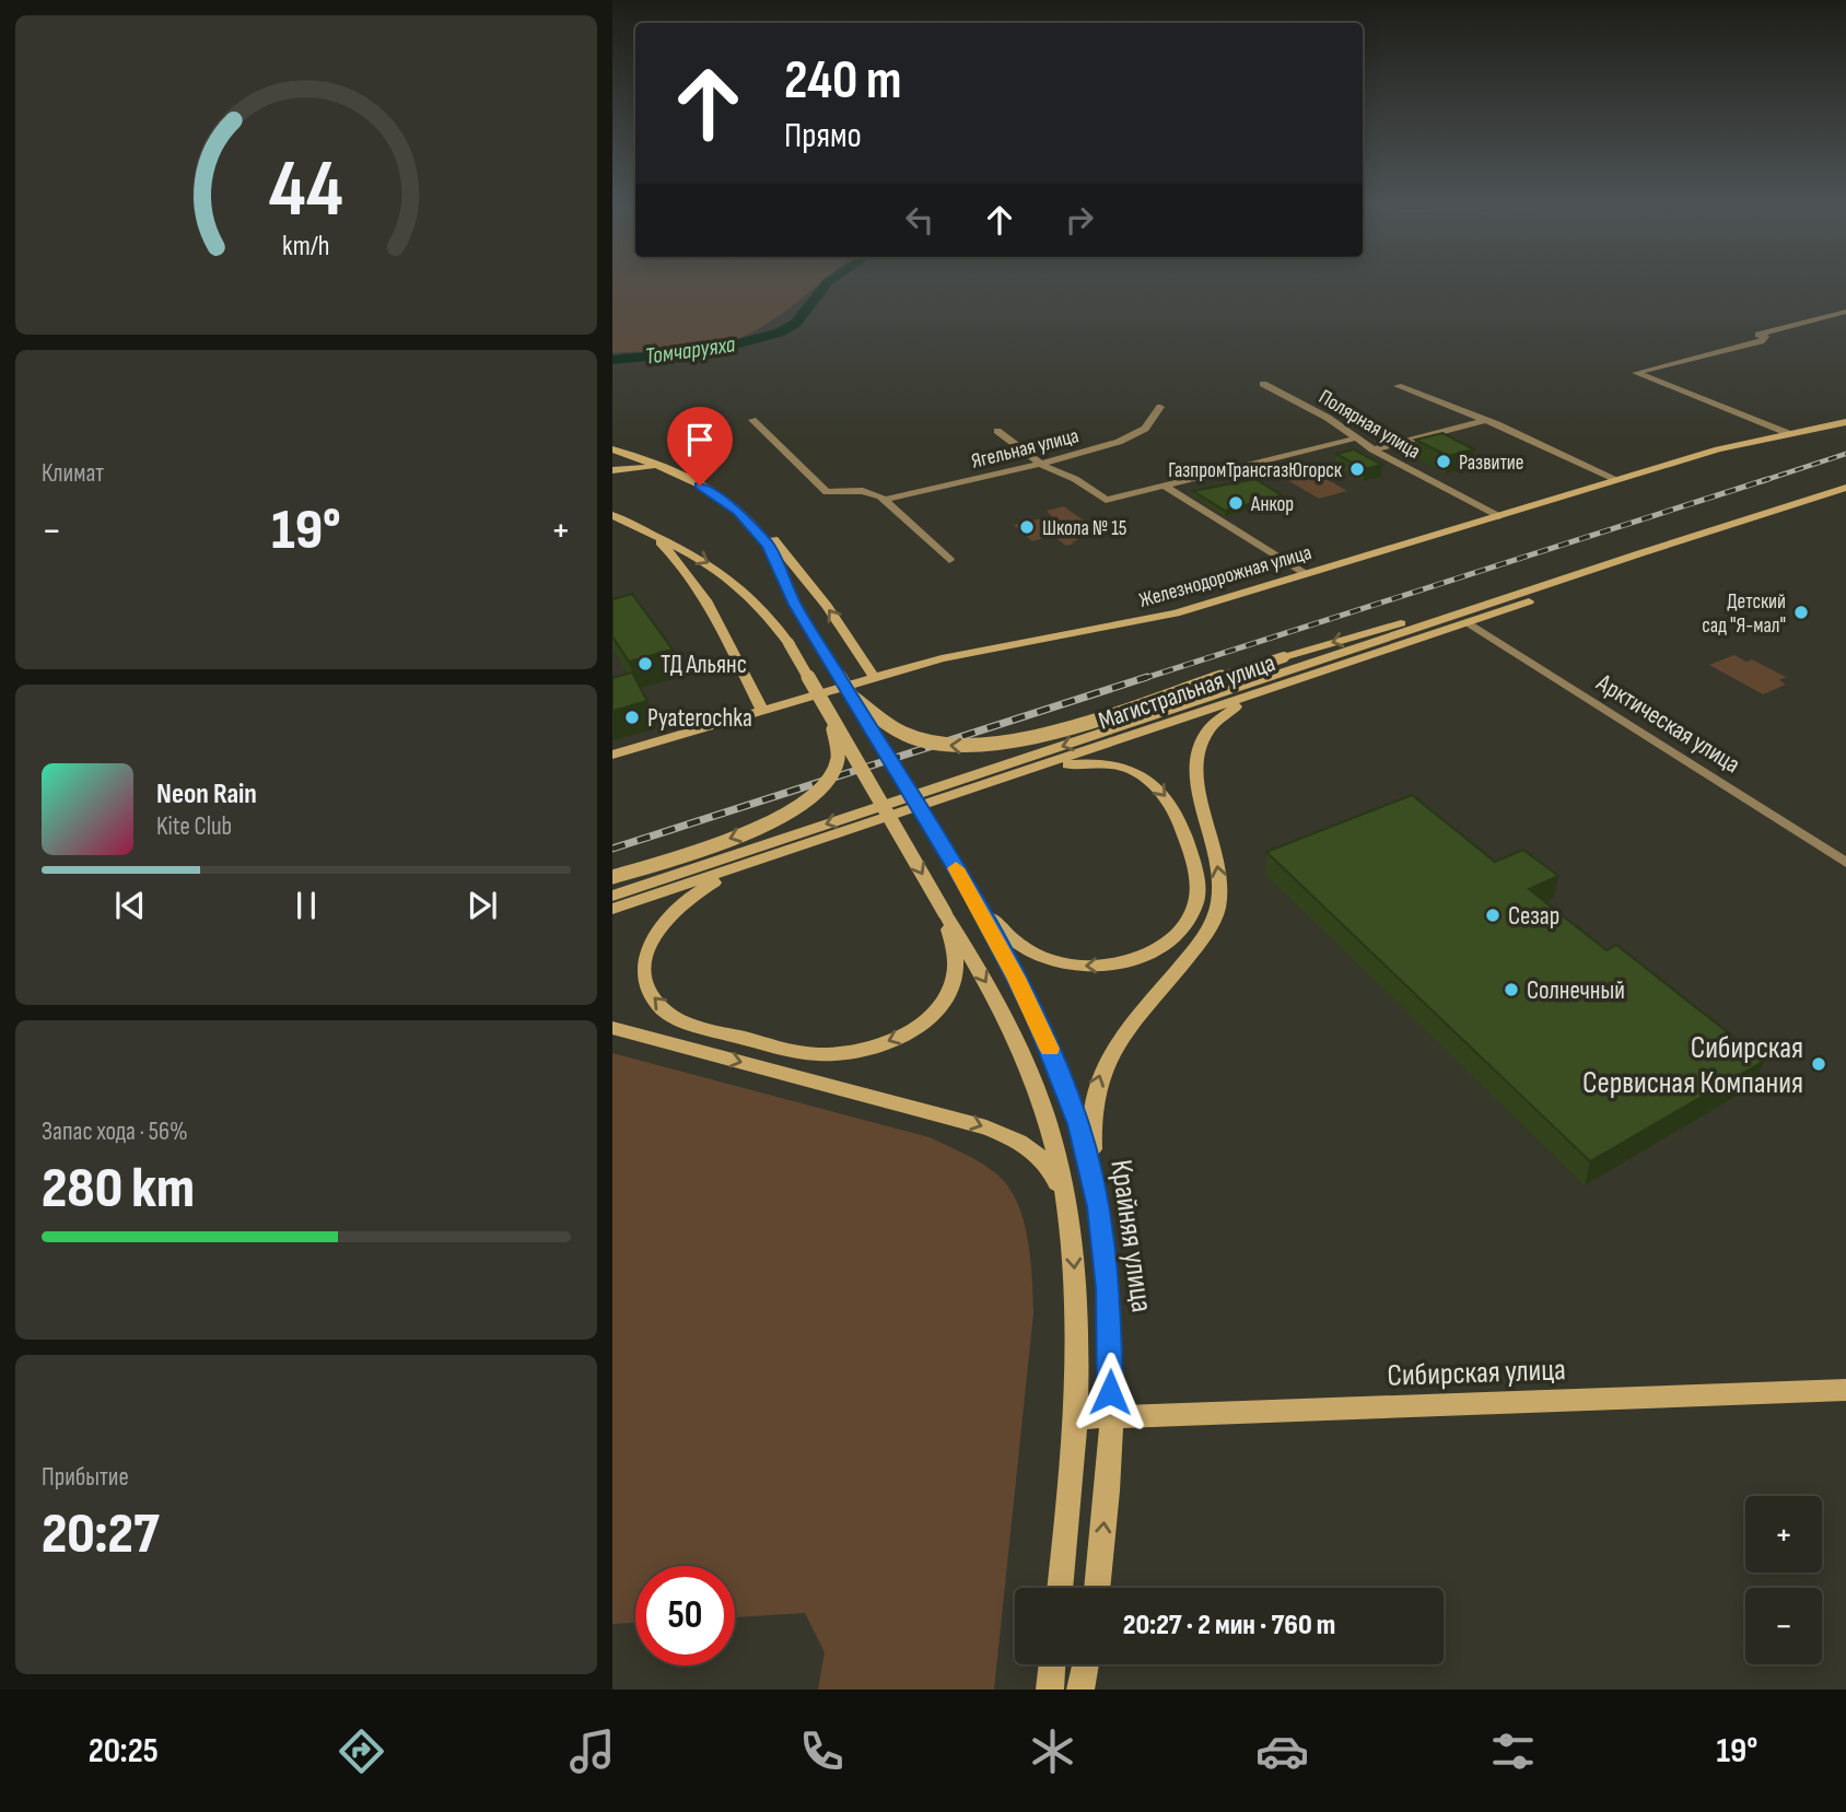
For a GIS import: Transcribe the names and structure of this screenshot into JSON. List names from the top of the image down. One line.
{"streets":{"main road":["Железнодорожная улица","Магистральная улица","Крайняя улица","Сибирская улица"],"street":["Полярная улица","Ягельная улица","Арктическая улица"]},"crossings":[["Полярная улица","Железнодорожная улица"],["Магистральная улица","Арктическая улица"],["Крайняя улица","Сибирская улица"]],"water":["Томчаруяха"],"places":["Развитие","ГазпромТрансгазЮгорск","Анкор","Школа № 15","Детский сад \"Я-мал\"","ТД Альянс","Pyaterochka","Сезар","Солнечный","Сибирская Сервисная Компания"],"page":{"turn":["240 m","Прямо"],"tile":["Климат",["Запас хода · 56%","280 km"],["Прибытие","20:27"]],"heat":["−","19°","+"],"song":["Neon Rain","Kite Club"],"map_buttons":["+","−"],"limit":"50","trip":"20:27 · 2 мин · 760 m","tabs":["20:25","19°"],"gauge":["44","km/h"]}}
